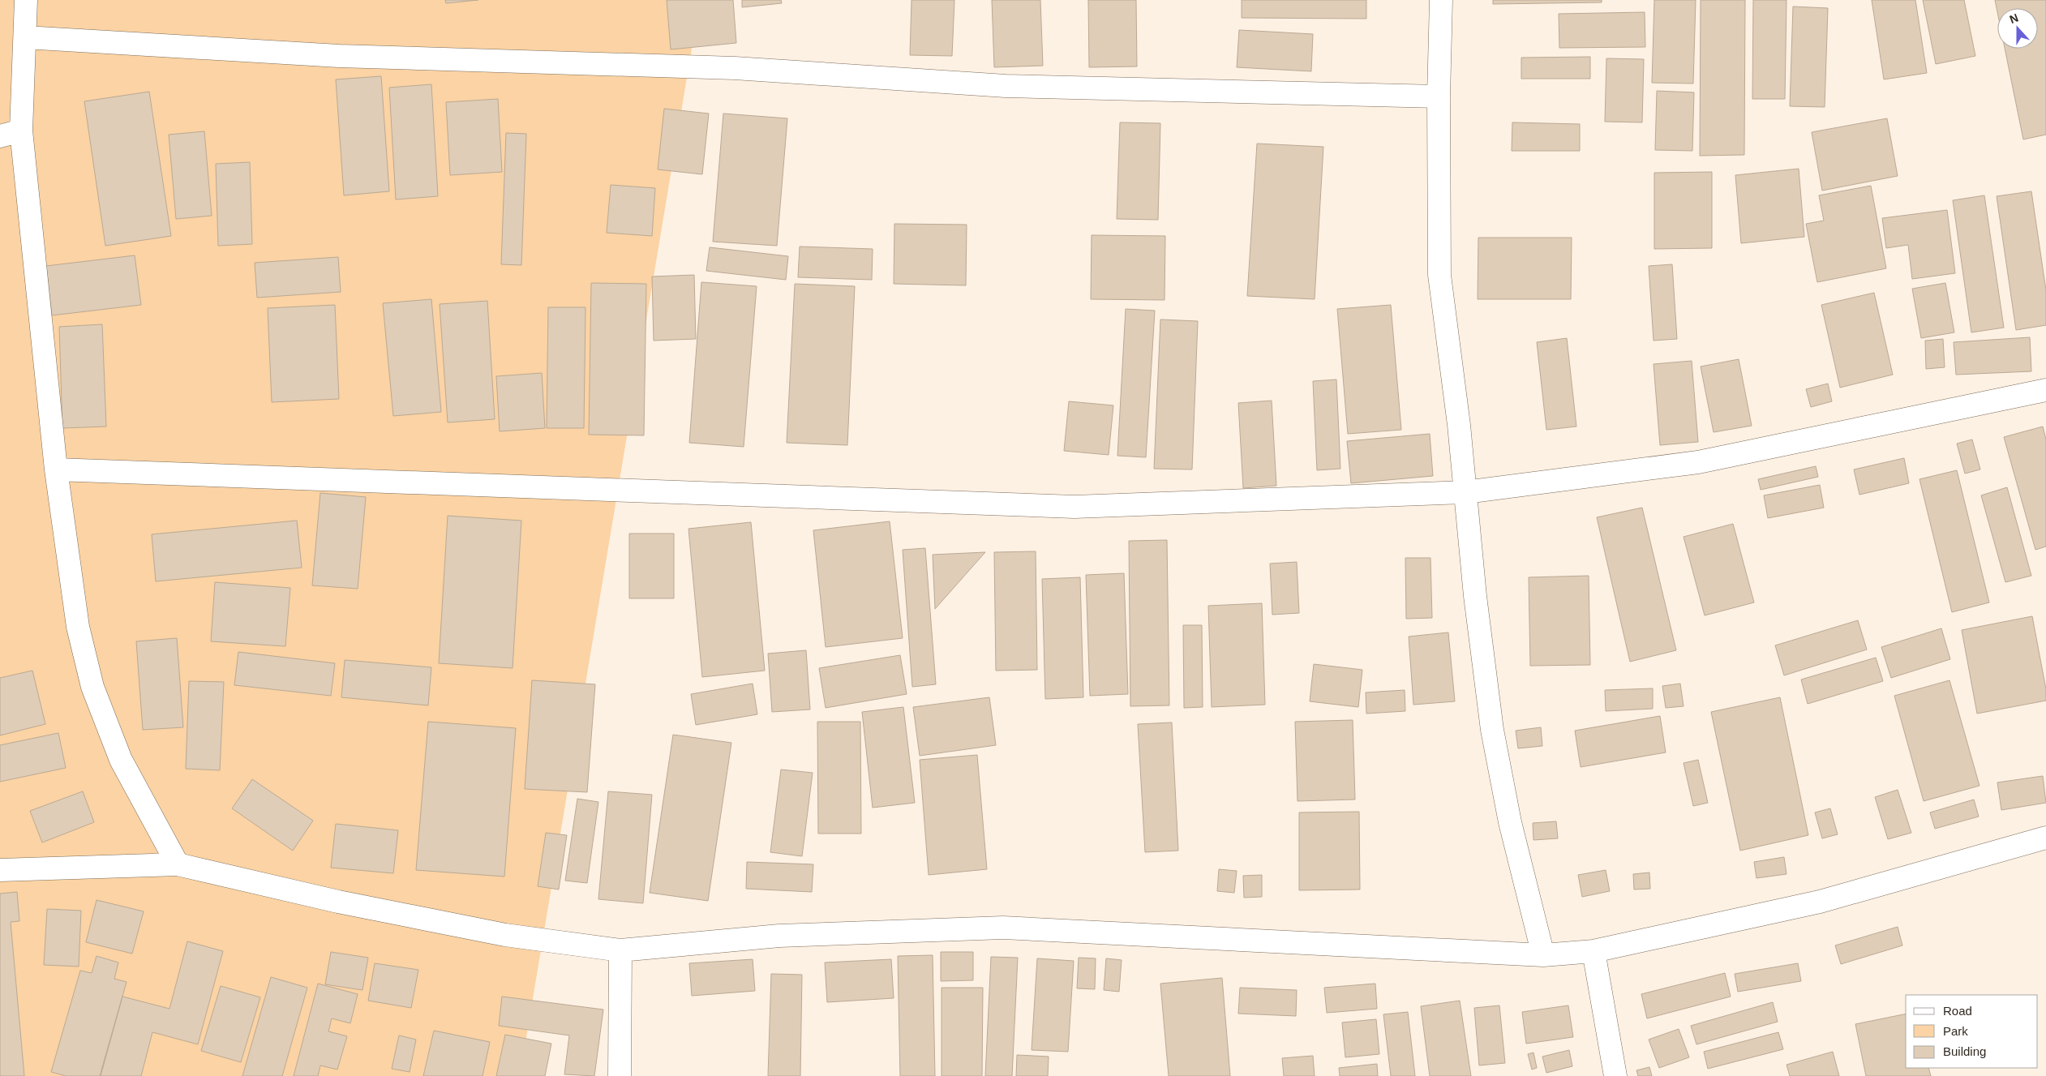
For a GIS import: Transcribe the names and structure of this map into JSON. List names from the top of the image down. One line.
{"legend":["Road","Park","Building"],"north":"top"}
